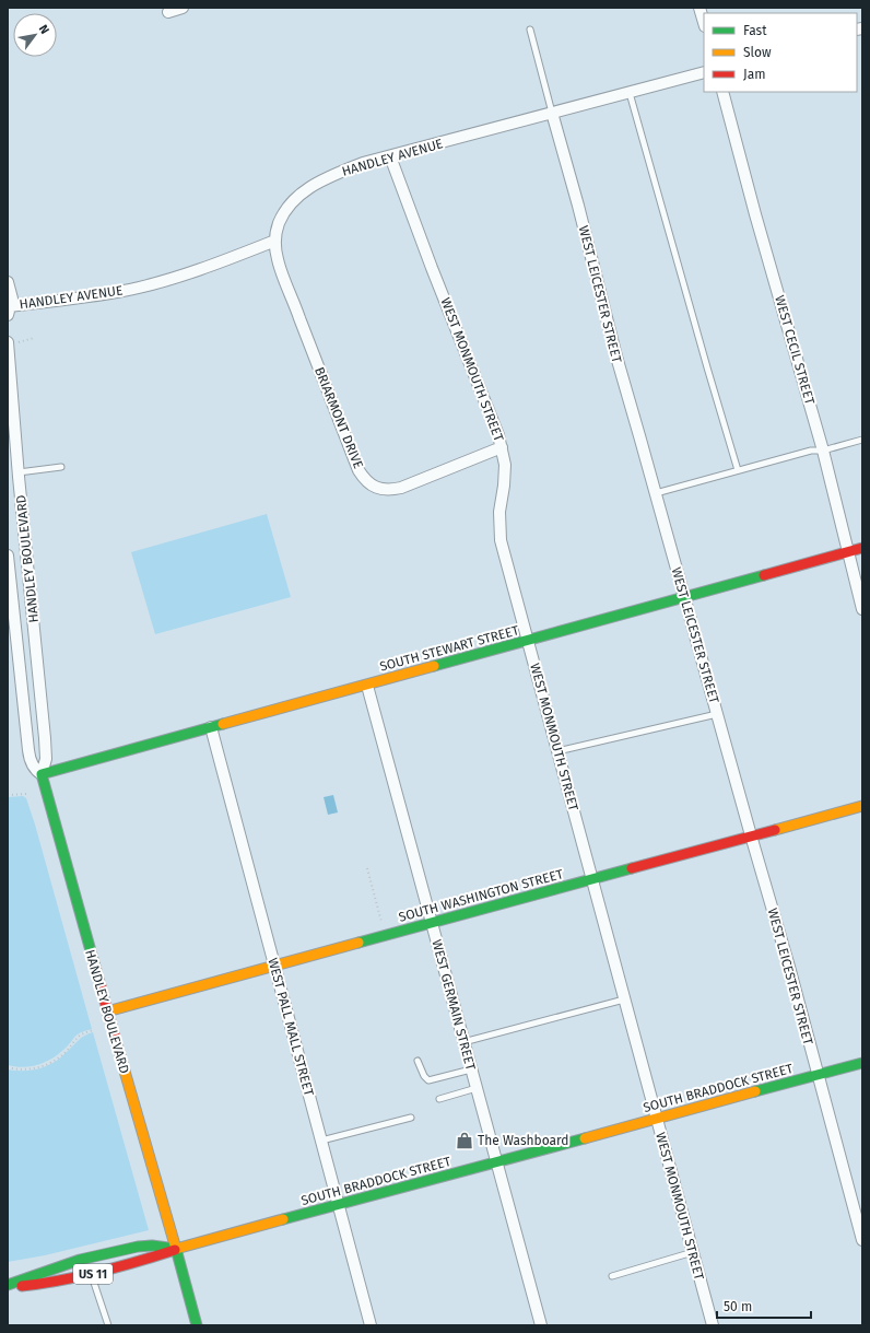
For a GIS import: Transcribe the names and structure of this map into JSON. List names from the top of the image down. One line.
{"streets":{"street":["HANDLEY AVENUE","WEST LEICESTER STREET","WEST CECIL STREET","WEST MONMOUTH STREET","BRIARMONT DRIVE","HANDLEY BOULEVARD","SOUTH STEWART STREET","SOUTH WASHINGTON STREET","WEST GERMAIN STREET","WEST PALL MALL STREET","SOUTH BRADDOCK STREET","US 11"]},"crossings":[["HANDLEY AVENUE","WEST LEICESTER STREET"],["HANDLEY AVENUE","WEST MONMOUTH STREET"],["HANDLEY AVENUE","BRIARMONT DRIVE"],["WEST LEICESTER STREET","SOUTH STEWART STREET"],["WEST LEICESTER STREET","SOUTH WASHINGTON STREET"],["WEST LEICESTER STREET","SOUTH BRADDOCK STREET"],["WEST CECIL STREET","SOUTH STEWART STREET"],["WEST MONMOUTH STREET","BRIARMONT DRIVE"],["WEST MONMOUTH STREET","SOUTH STEWART STREET"],["WEST MONMOUTH STREET","SOUTH WASHINGTON STREET"],["WEST MONMOUTH STREET","SOUTH BRADDOCK STREET"],["HANDLEY BOULEVARD","SOUTH STEWART STREET"],["HANDLEY BOULEVARD","SOUTH WASHINGTON STREET"],["HANDLEY BOULEVARD","SOUTH BRADDOCK STREET"],["SOUTH STEWART STREET","WEST GERMAIN STREET"],["SOUTH STEWART STREET","WEST PALL MALL STREET"],["SOUTH WASHINGTON STREET","WEST GERMAIN STREET"],["SOUTH WASHINGTON STREET","WEST PALL MALL STREET"],["WEST GERMAIN STREET","SOUTH BRADDOCK STREET"],["WEST PALL MALL STREET","SOUTH BRADDOCK STREET"]],"places":{"shop":["The Washboard"]},"legend":["Fast","Slow","Jam"],"scale_bar":"50 m","north":"top right"}
